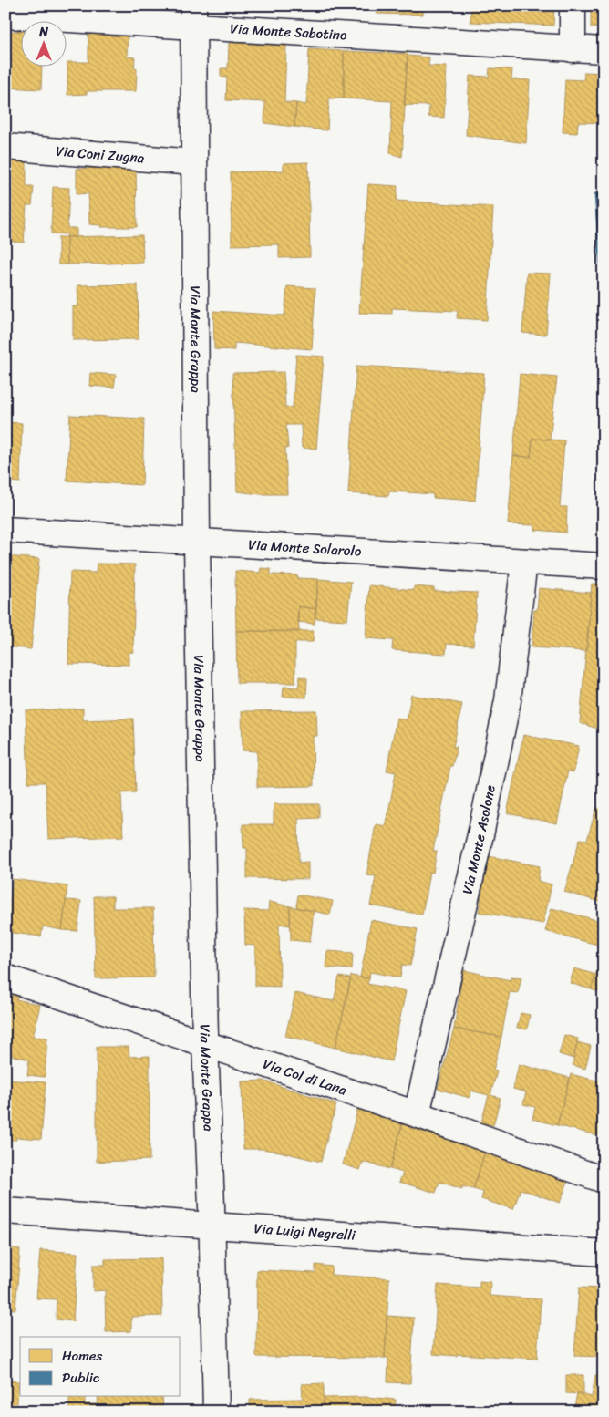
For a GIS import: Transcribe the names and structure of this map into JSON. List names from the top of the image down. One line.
{"streets":{"street":["Via Monte Sabotino","Via Coni Zugna","Via Monte Grappa","Via Monte Solarolo","Via Monte Asolone","Via Col di Lana","Via Luigi Negrelli"]},"crossings":[["Via Monte Sabotino","Via Monte Grappa"],["Via Coni Zugna","Via Monte Grappa"],["Via Monte Grappa","Via Monte Solarolo"],["Via Monte Grappa","Via Col di Lana"],["Via Monte Grappa","Via Luigi Negrelli"],["Via Monte Solarolo","Via Monte Asolone"],["Via Monte Asolone","Via Col di Lana"]],"legend":["Homes","Public"],"north":"top"}
